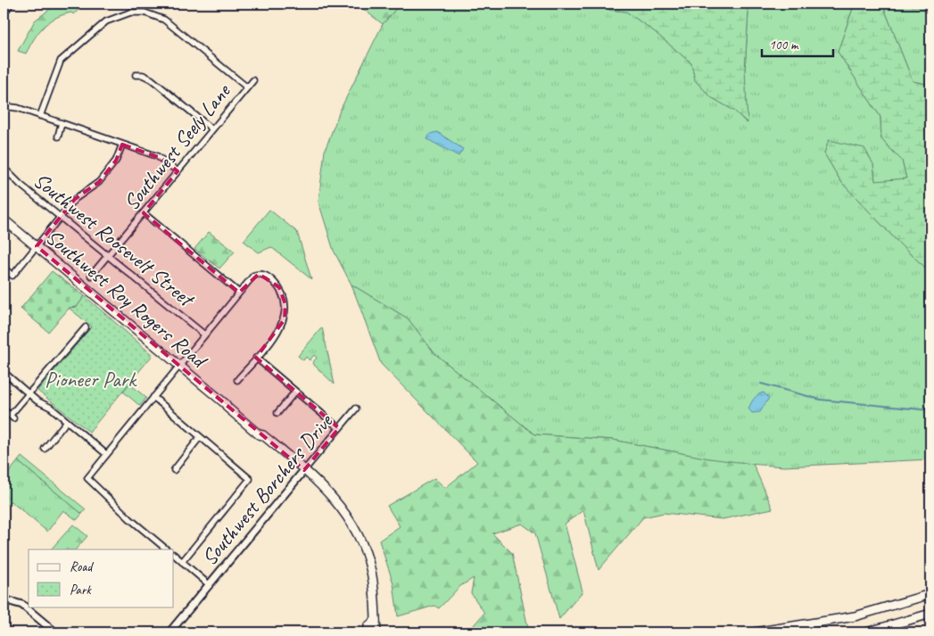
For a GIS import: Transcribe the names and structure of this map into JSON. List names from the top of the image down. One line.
{"streets":{"main road":["Southwest Roy Rogers Road"],"street":["Southwest Seely Lane","Southwest Roosevelt Street","Southwest Borchers Drive"]},"crossings":[["Southwest Seely Lane","Southwest Roosevelt Street"],["Southwest Roy Rogers Road","Southwest Borchers Drive"]],"parks":["Pioneer Park"],"legend":["Road","Park"],"scale_bar":"100 m"}
